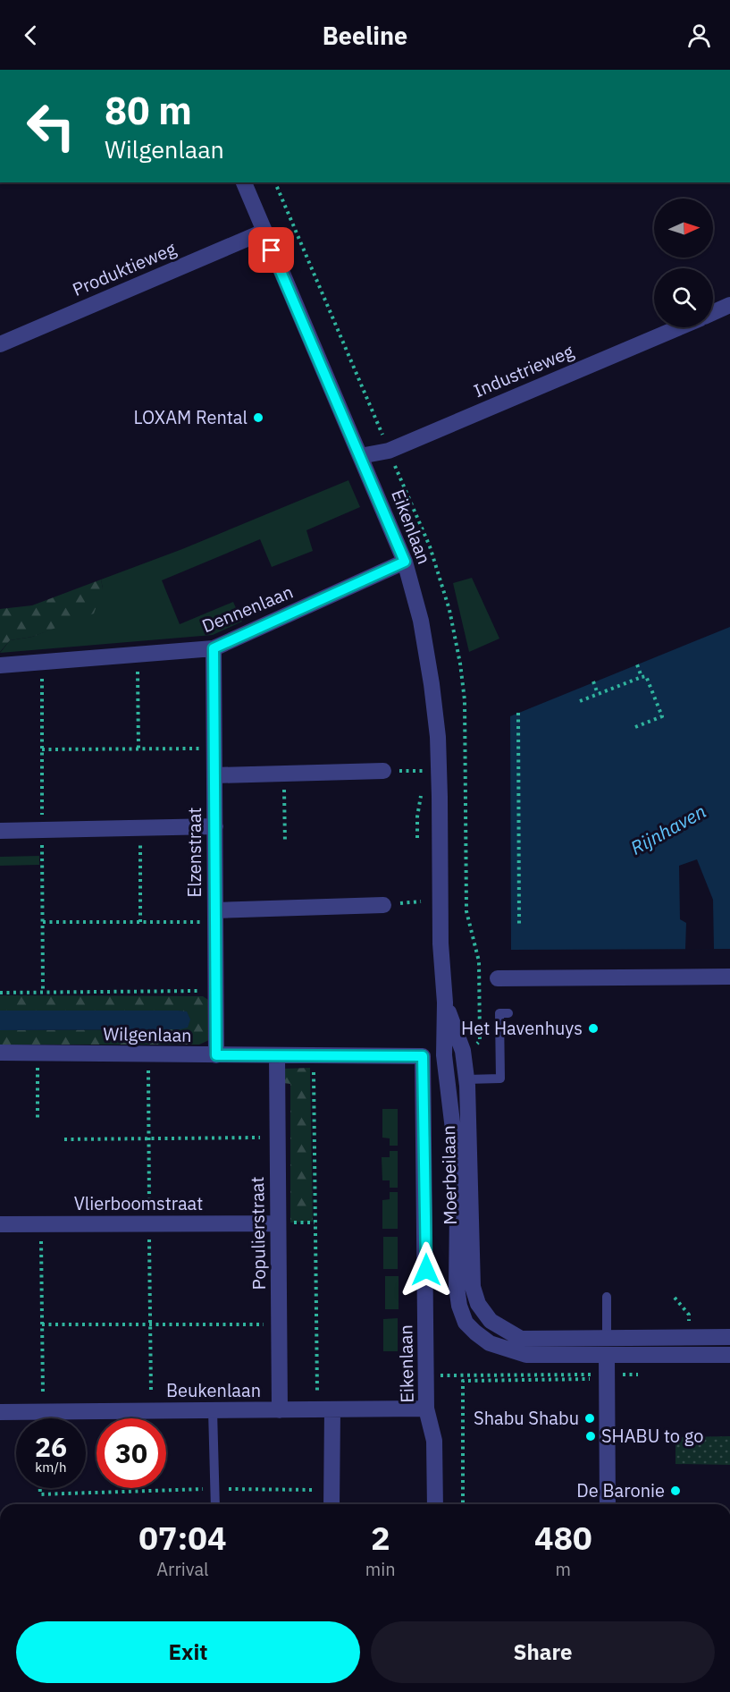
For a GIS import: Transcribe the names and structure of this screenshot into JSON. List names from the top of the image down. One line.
{"streets":{"street":["Produktieweg","Industrieweg","Eikenlaan","Dennenlaan","Elzenstraat","Wilgenlaan","Moerbeilaan","Vlierboomstraat","Populierstraat","Beukenlaan"]},"crossings":[["Produktieweg","Eikenlaan"],["Industrieweg","Eikenlaan"],["Eikenlaan","Dennenlaan"],["Eikenlaan","Wilgenlaan"],["Eikenlaan","Moerbeilaan"],["Eikenlaan","Beukenlaan"],["Dennenlaan","Elzenstraat"],["Elzenstraat","Wilgenlaan"],["Wilgenlaan","Populierstraat"],["Vlierboomstraat","Populierstraat"],["Populierstraat","Beukenlaan"]],"water":["Rijnhaven"],"places":["LOXAM Rental","Het Havenhuys","Shabu Shabu","SHABU to go","De Baronie"],"north":"right","page":{"header":"Beeline","turn":["80 m","Wilgenlaan"],"speed":"26 km/h","limit":"30","eta":["07:04","Arrival","2","min","480","m"],"buttons":["Exit","Share"]}}
